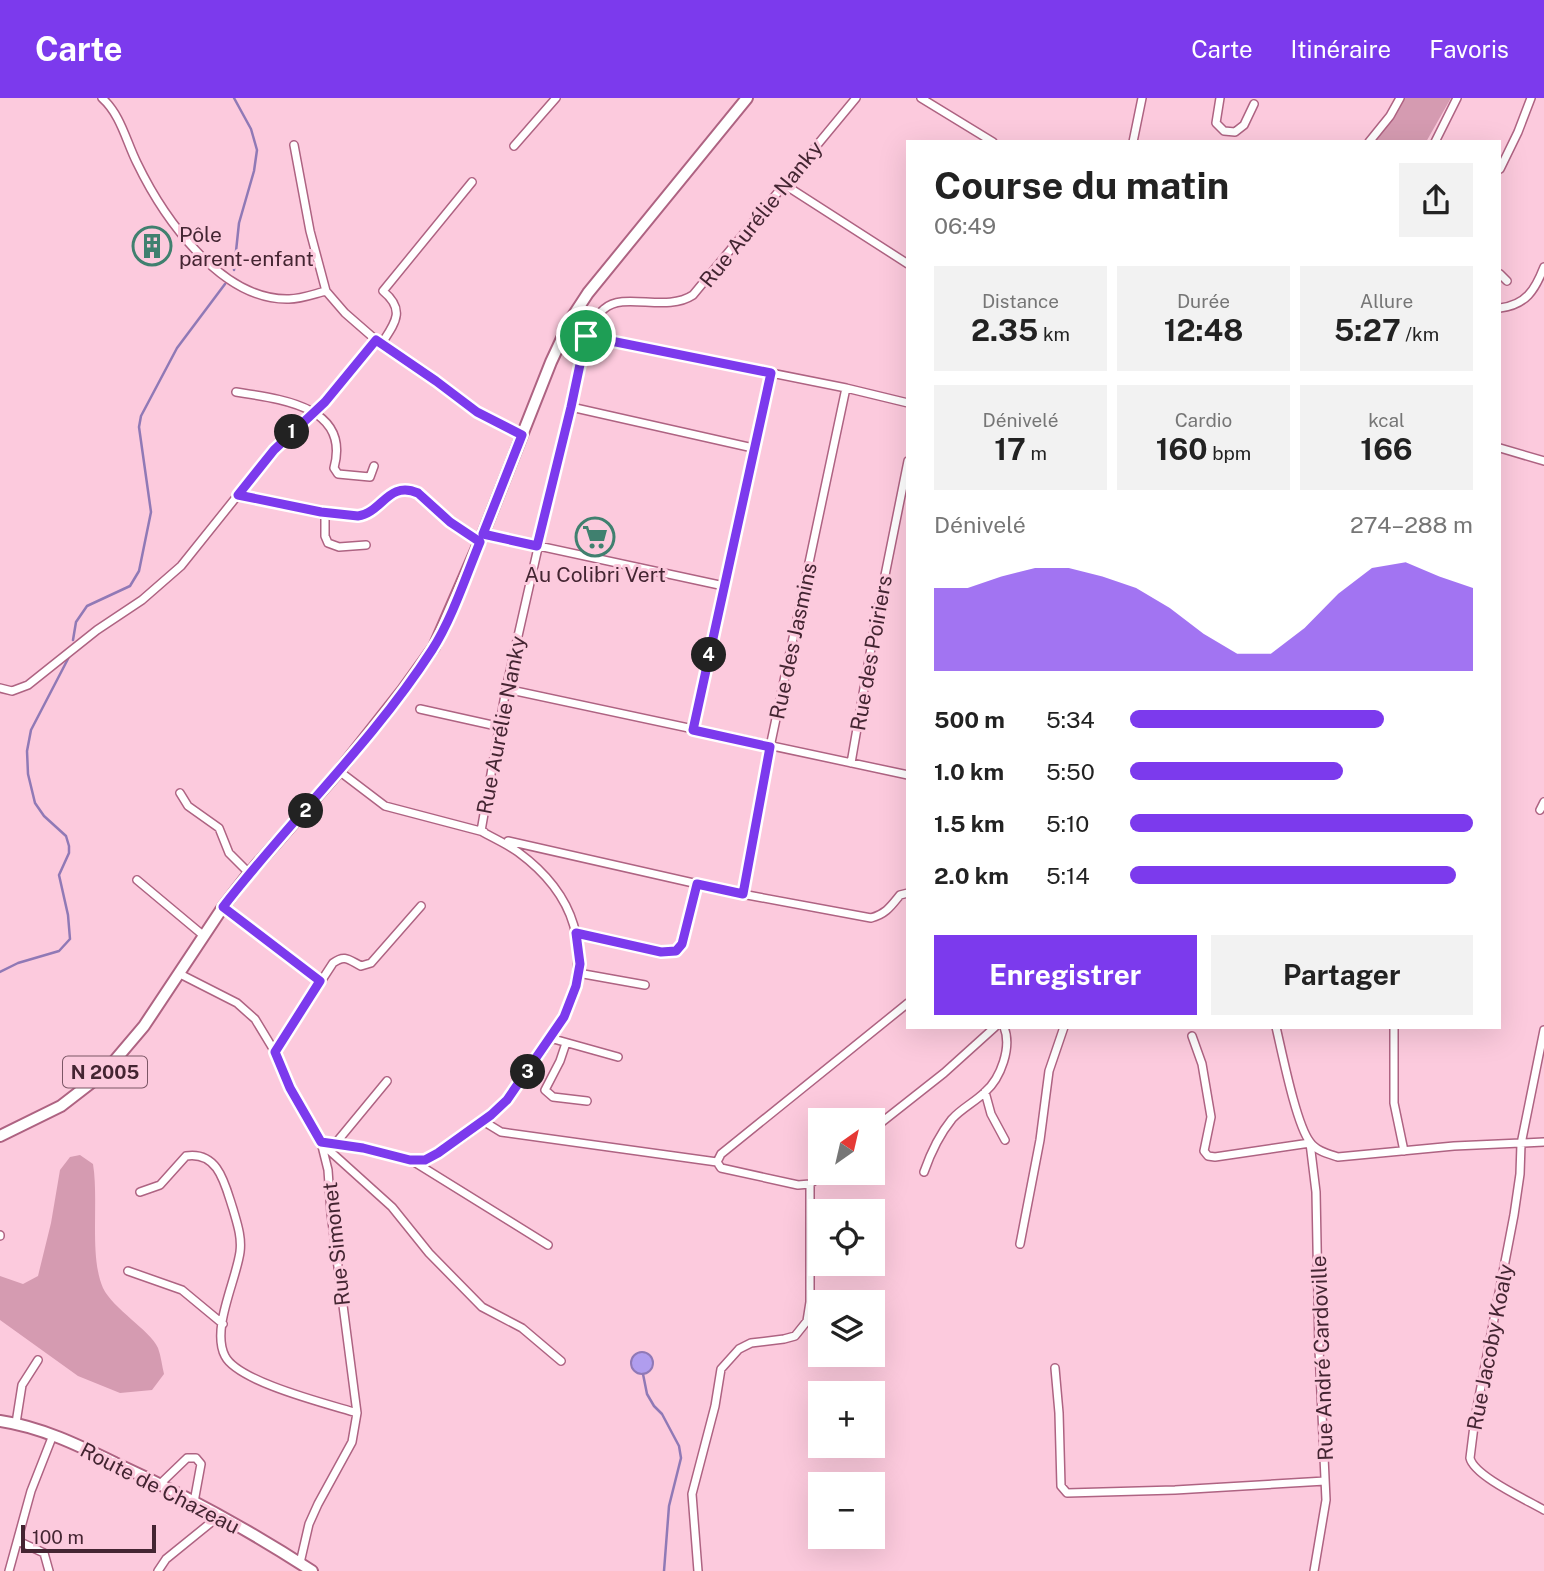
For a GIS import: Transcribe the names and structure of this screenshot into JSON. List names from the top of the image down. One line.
{"streets":{"main road":["N 2005","Route de Chazeau"],"street":["Rue Aurélie Nanky","Rue des Jasmins","Rue des Poiriers","Rue Simonet","Rue Jacoby Koaly","Rue André Cardoville"]},"crossings":[["N 2005","Rue Simonet"],["Rue Simonet","Route de Chazeau"]],"places":{"building":["Pôle parent-enfant"],"supermarket":["Au Colibri Vert"]},"scale_bar":"100 m","north":"top right","page":{"header":"Carte","nav":["Carte","Itinéraire","Favoris"],"heading":["Course du matin","06:49"],"stats":[["Distance","2.35 km"],["Durée","12:48"],["Allure","5:27 /km"],["Dénivelé","17 m"],["Cardio","160 bpm"],["kcal","166"]],"pins":["1","4","2","3"],"chart":["Dénivelé","274–288 m"],"list":[{"name":"500 m","note":"5:34"},{"name":"1.0 km","note":"5:50"},{"name":"1.5 km","note":"5:10"},{"name":"2.0 km","note":"5:14"}],"buttons":["Enregistrer","Partager"],"map_buttons":["+","−"],"scale":"100 m"}}
